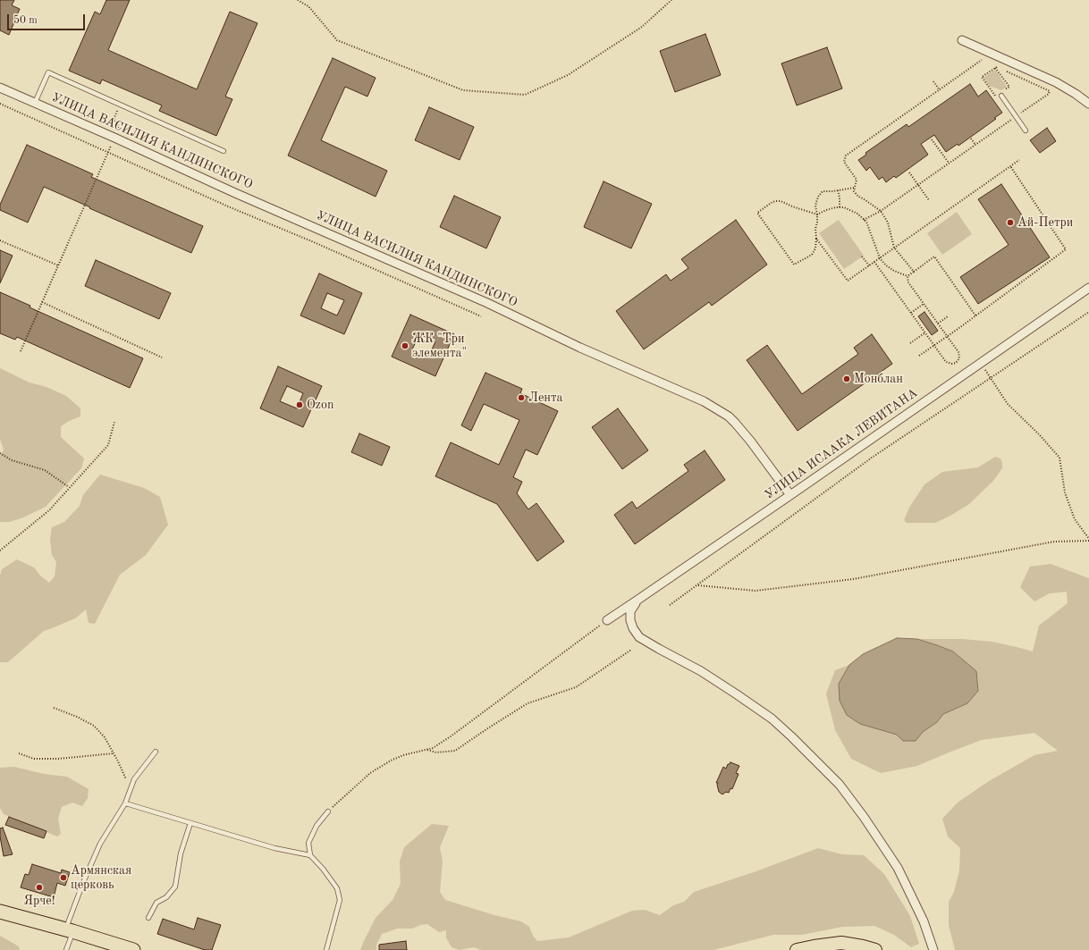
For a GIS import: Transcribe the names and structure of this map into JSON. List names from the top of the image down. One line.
{"streets":{"street":["УЛИЦА ВАСИЛИЯ КАНДИНСКОГО","УЛИЦА ИСААКА ЛЕВИТАНА"]},"crossings":[["УЛИЦА ВАСИЛИЯ КАНДИНСКОГО","УЛИЦА ИСААКА ЛЕВИТАНА"]],"places":["Ай-Петри","ЖК \"Три элемента\"","Монблан","Лента","Ozon","Армянская церковь","Ярче!"],"scale_bar":"50 m"}
